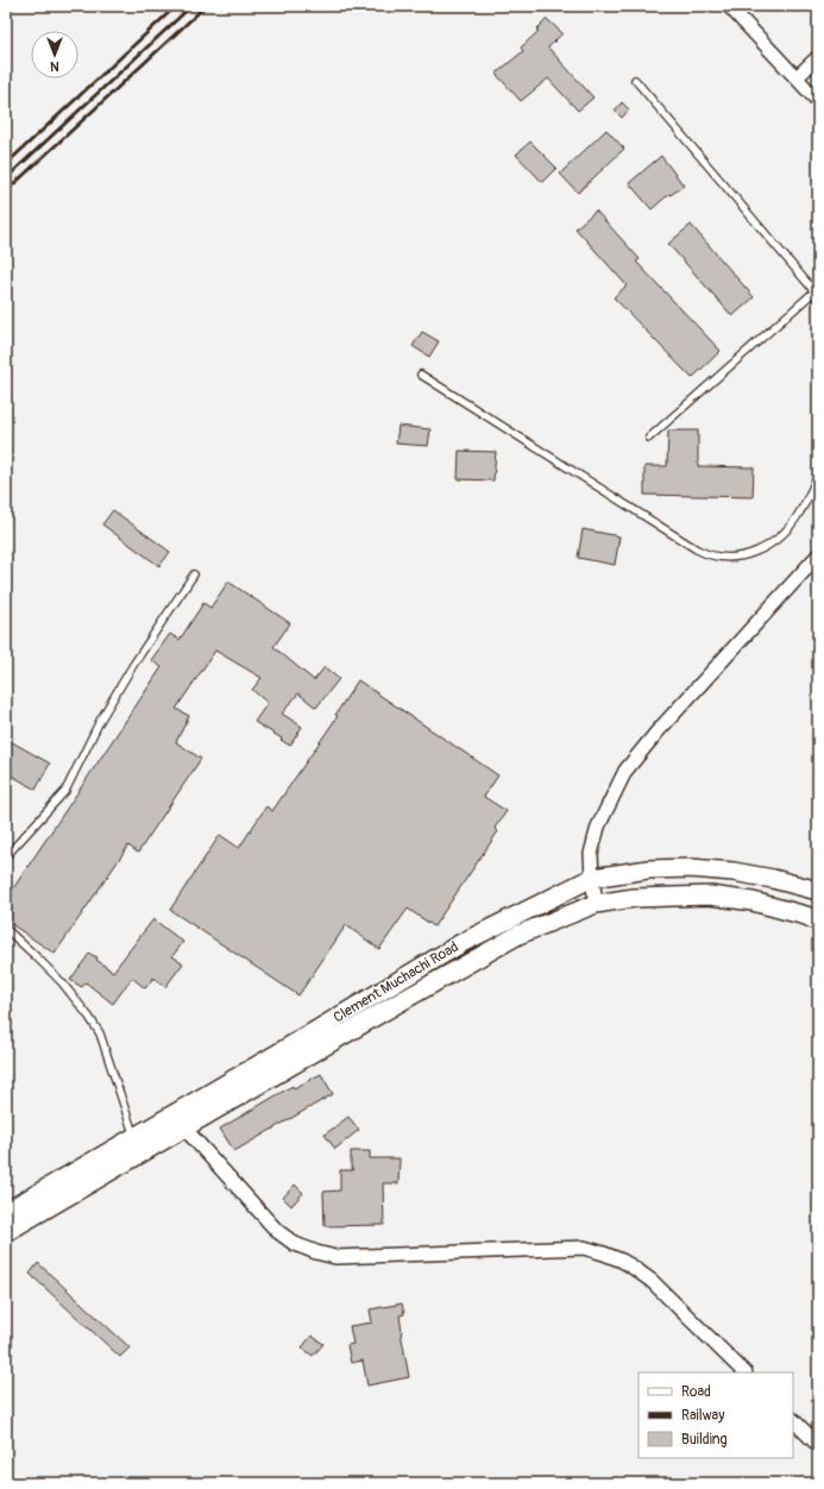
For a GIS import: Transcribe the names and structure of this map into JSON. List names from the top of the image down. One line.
{"streets":{"main road":["Clement Muchachi Road"]},"legend":["Road","Railway","Building"],"north":"bottom"}
